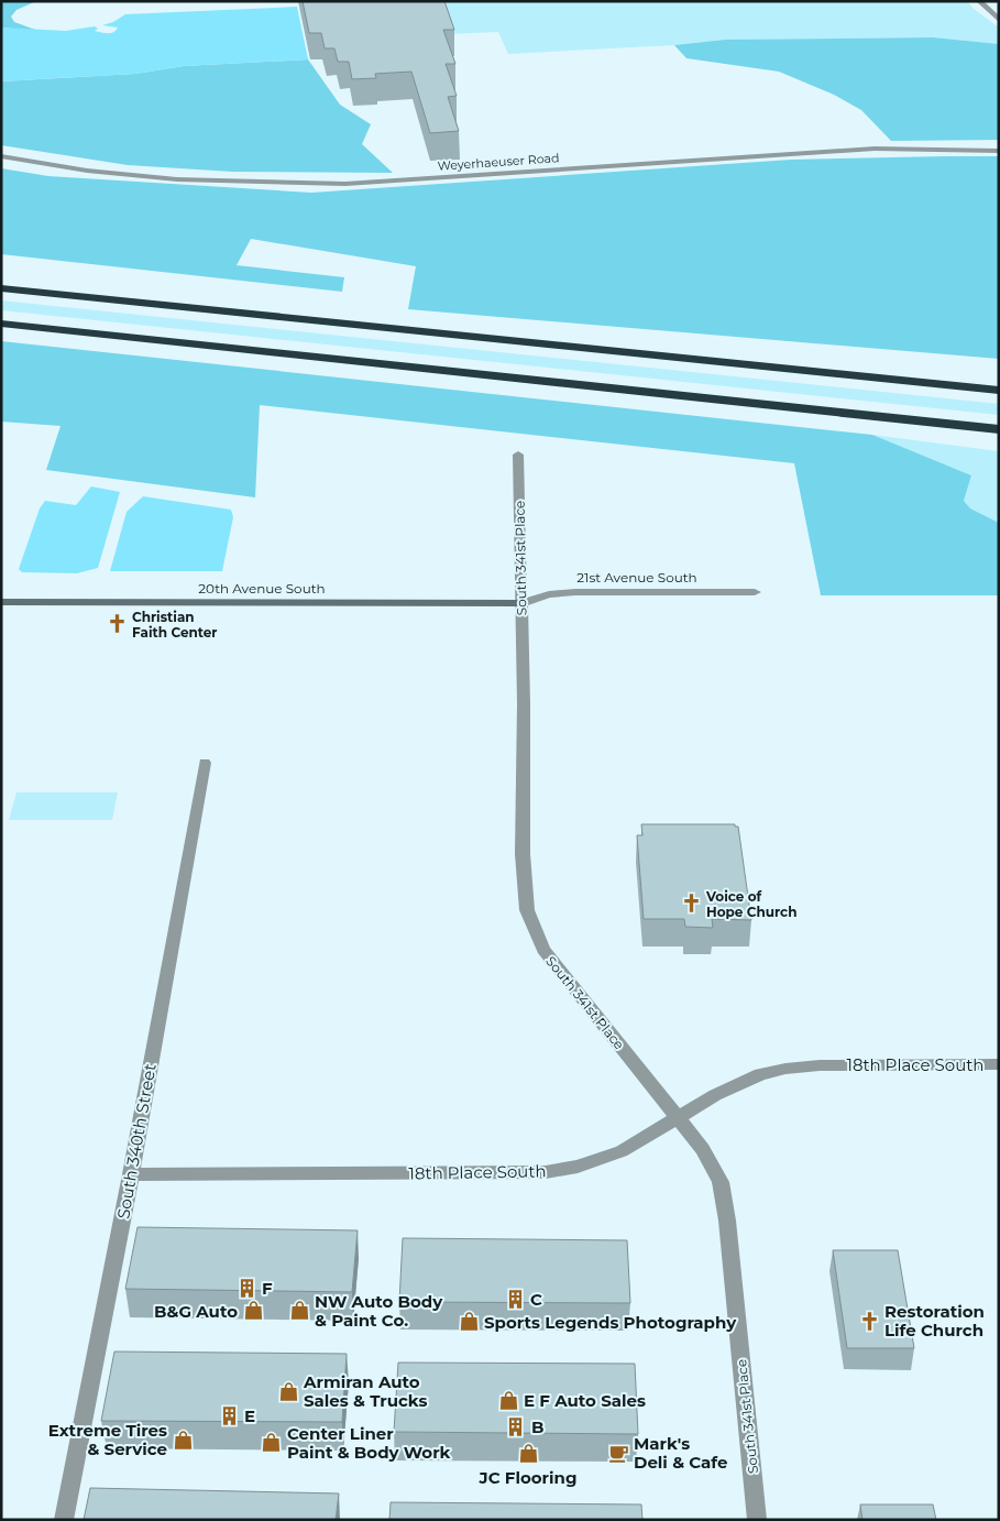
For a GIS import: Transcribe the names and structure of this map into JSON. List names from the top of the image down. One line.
{"streets":{"street":["Weyerhaeuser Road","South 341st Place","21st Avenue South","20th Avenue South","18th Place South","South 340th Street"]},"crossings":[["South 341st Place","21st Avenue South"],["South 341st Place","20th Avenue South"],["South 341st Place","18th Place South"],["21st Avenue South","20th Avenue South"],["18th Place South","South 340th Street"]],"places":{"church":["Christian Faith Center","Voice of Hope Church","Restoration Life Church"],"building":["F","C","E","B"],"shop":["B&G Auto","NW Auto Body & Paint Co.","Sports Legends Photography","Armiran Auto Sales & Trucks","E F Auto Sales","Extreme Tires & Service","Center Liner Paint & Body Work","JC Flooring"],"cafe":["Mark's Deli & Cafe"]}}
